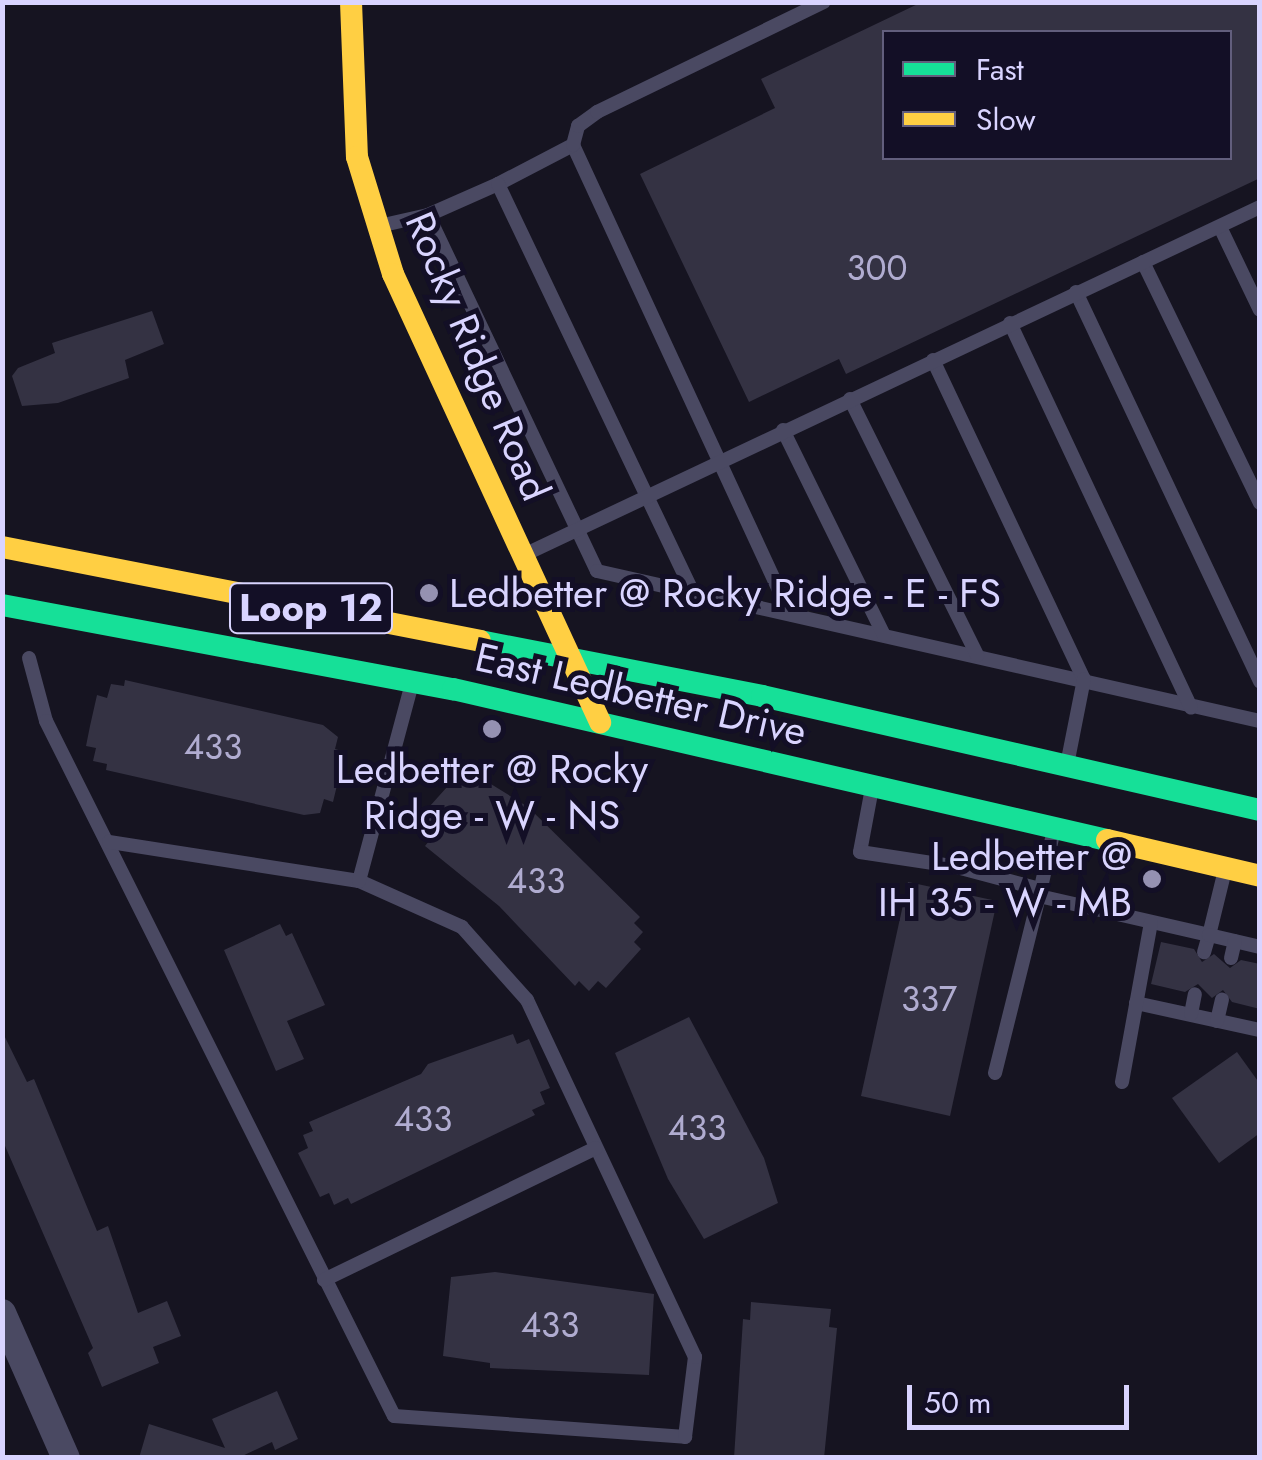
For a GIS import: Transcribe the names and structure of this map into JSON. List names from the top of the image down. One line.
{"streets":{"main road":["Rocky Ridge Road","Loop 12","East Ledbetter Drive"]},"crossings":[["Rocky Ridge Road","East Ledbetter Drive"]],"places":["Ledbetter @ Rocky Ridge - E - FS","Ledbetter @ Rocky Ridge - W - NS","Ledbetter @ IH 35 - W - MB"],"house_numbers":["300","433","433","337","433","433","433"],"legend":["Fast","Slow"],"scale_bar":"50 m"}
